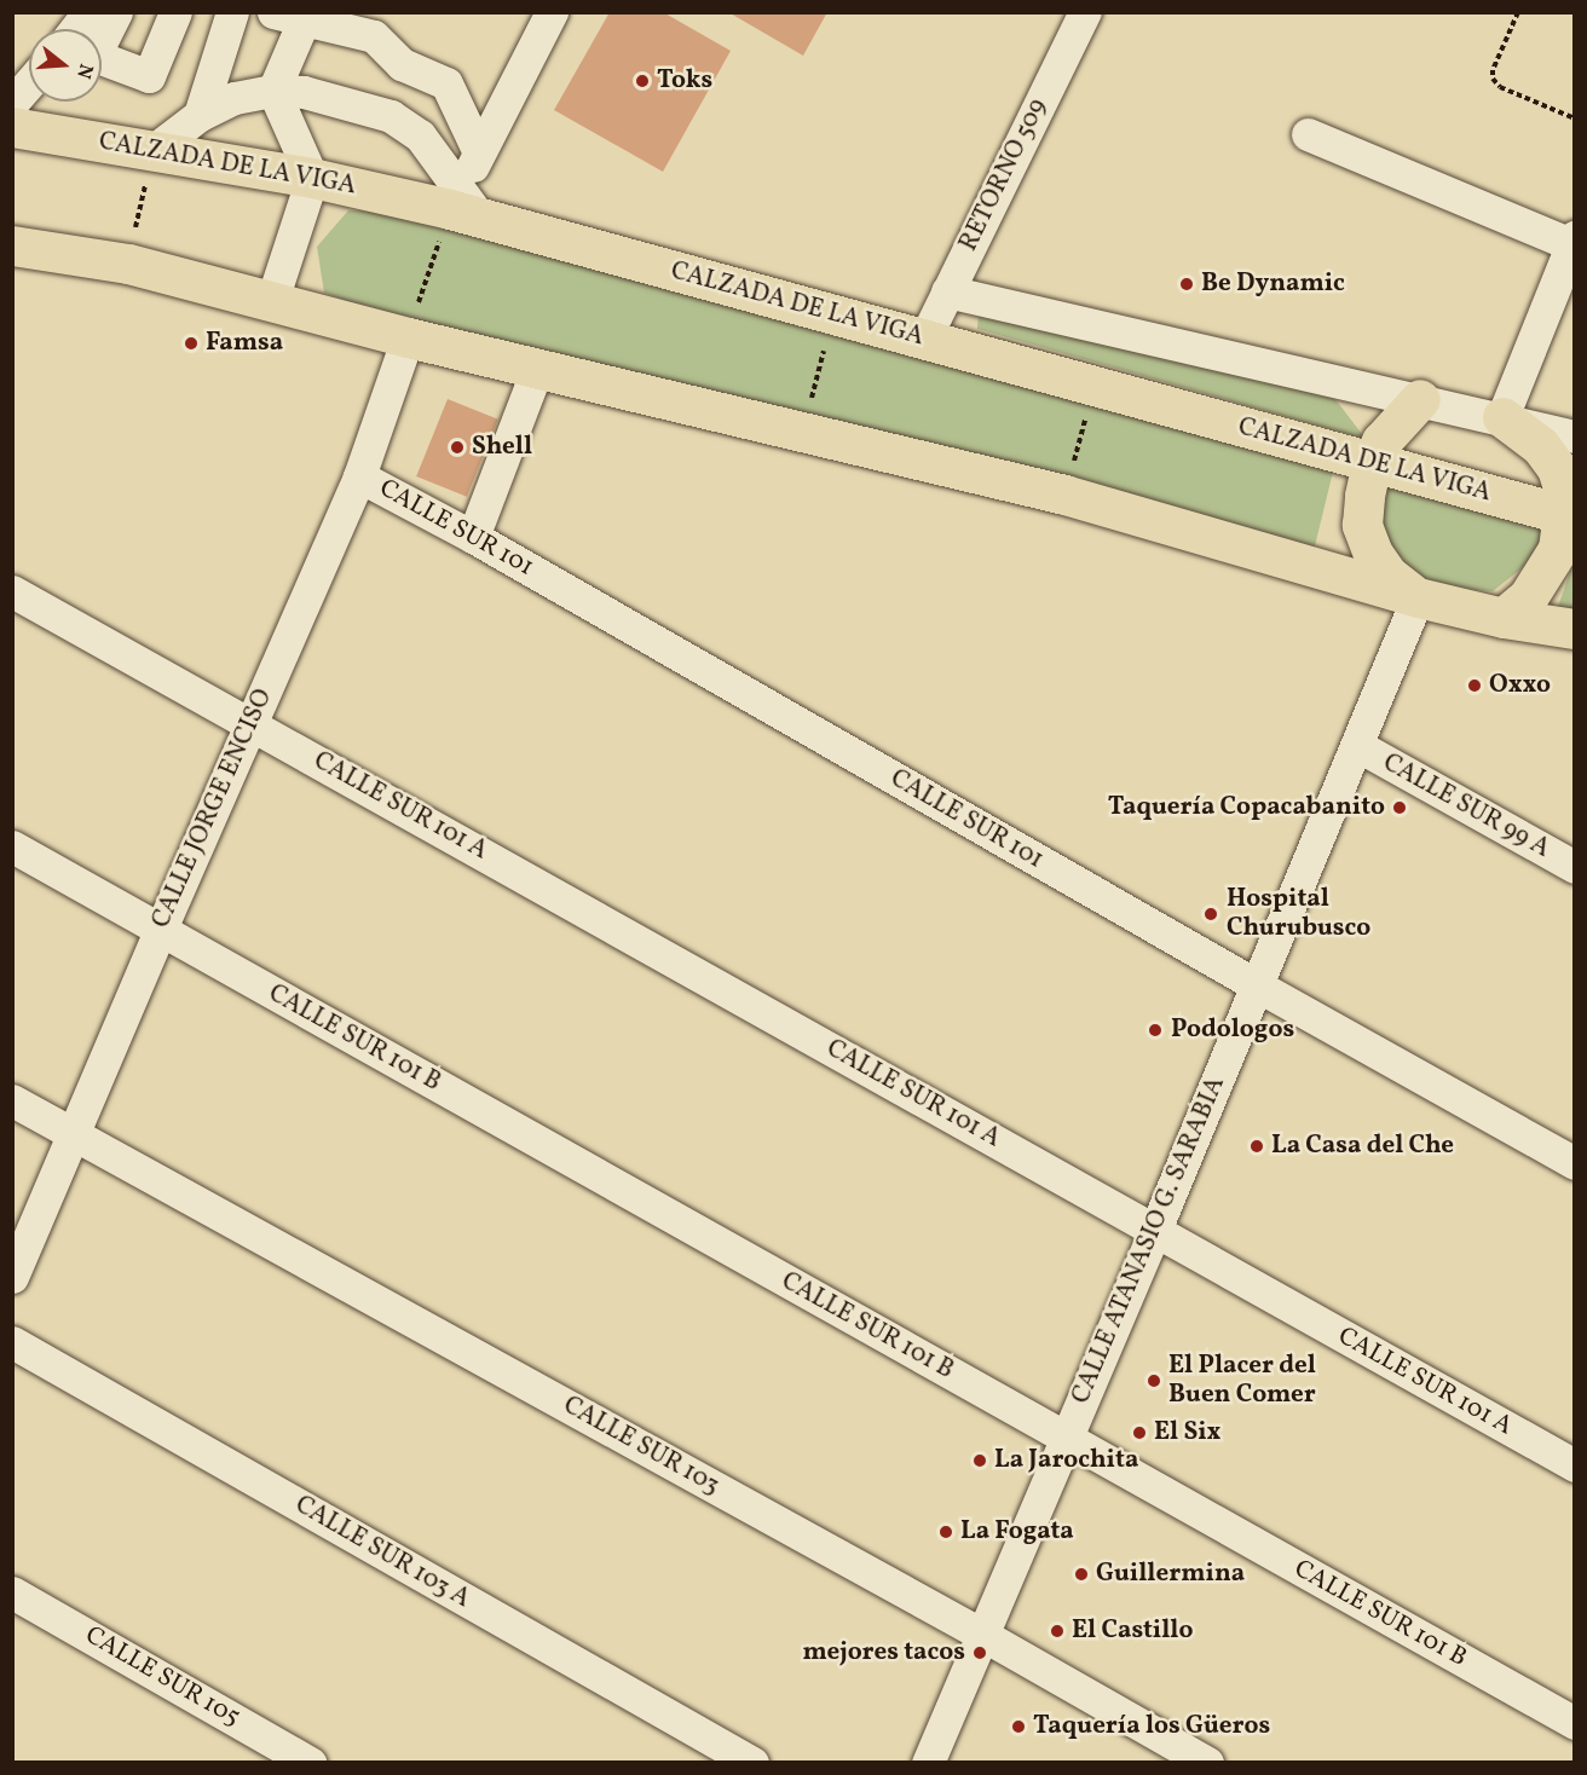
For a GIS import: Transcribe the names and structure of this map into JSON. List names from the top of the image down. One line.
{"streets":{"main road":["CALZADA DE LA VIGA"],"street":["RETORNO 509","CALLE SUR 101","CALLE SUR 101 A","CALLE SUR 99 A","CALLE JORGE ENCISO","CALLE SUR 101 B","CALLE ATANASIO G. SARABIA","CALLE SUR 103","CALLE SUR 103 A","CALLE SUR 105"]},"crossings":[["CALZADA DE LA VIGA","RETORNO 509"],["CALLE SUR 101","CALLE JORGE ENCISO"],["CALLE SUR 101","CALLE ATANASIO G. SARABIA"],["CALLE SUR 101 A","CALLE JORGE ENCISO"],["CALLE SUR 101 A","CALLE ATANASIO G. SARABIA"],["CALLE SUR 99 A","CALLE ATANASIO G. SARABIA"],["CALLE JORGE ENCISO","CALLE SUR 101 B"],["CALLE JORGE ENCISO","CALLE SUR 103"],["CALLE SUR 101 B","CALLE ATANASIO G. SARABIA"],["CALLE ATANASIO G. SARABIA","CALLE SUR 103"]],"places":["Toks","Be Dynamic","Famsa","Shell","Oxxo","Taquería Copacabanito","Hospital Churubusco","Podologos","La Casa del Che","El Placer del Buen Comer","El Six","La Jarochita","La Fogata","Guillermina","El Castillo","mejores tacos","Taquería los Güeros"],"north":"right"}
